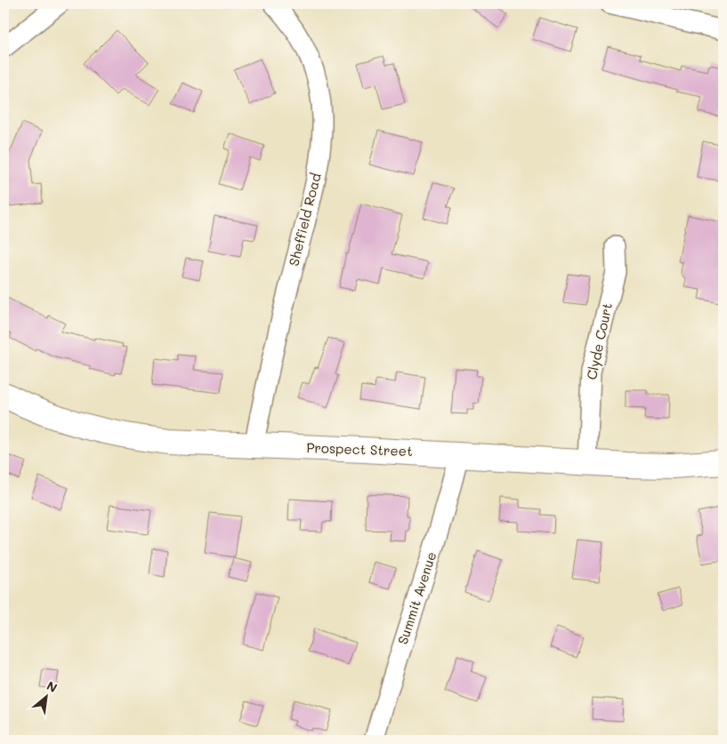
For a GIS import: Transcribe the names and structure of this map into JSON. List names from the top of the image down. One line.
{"streets":{"main road":["Prospect Street"],"street":["Sheffield Road","Clyde Court","Summit Avenue"]},"crossings":[["Sheffield Road","Prospect Street"],["Clyde Court","Prospect Street"],["Prospect Street","Summit Avenue"]],"north":"top right"}
